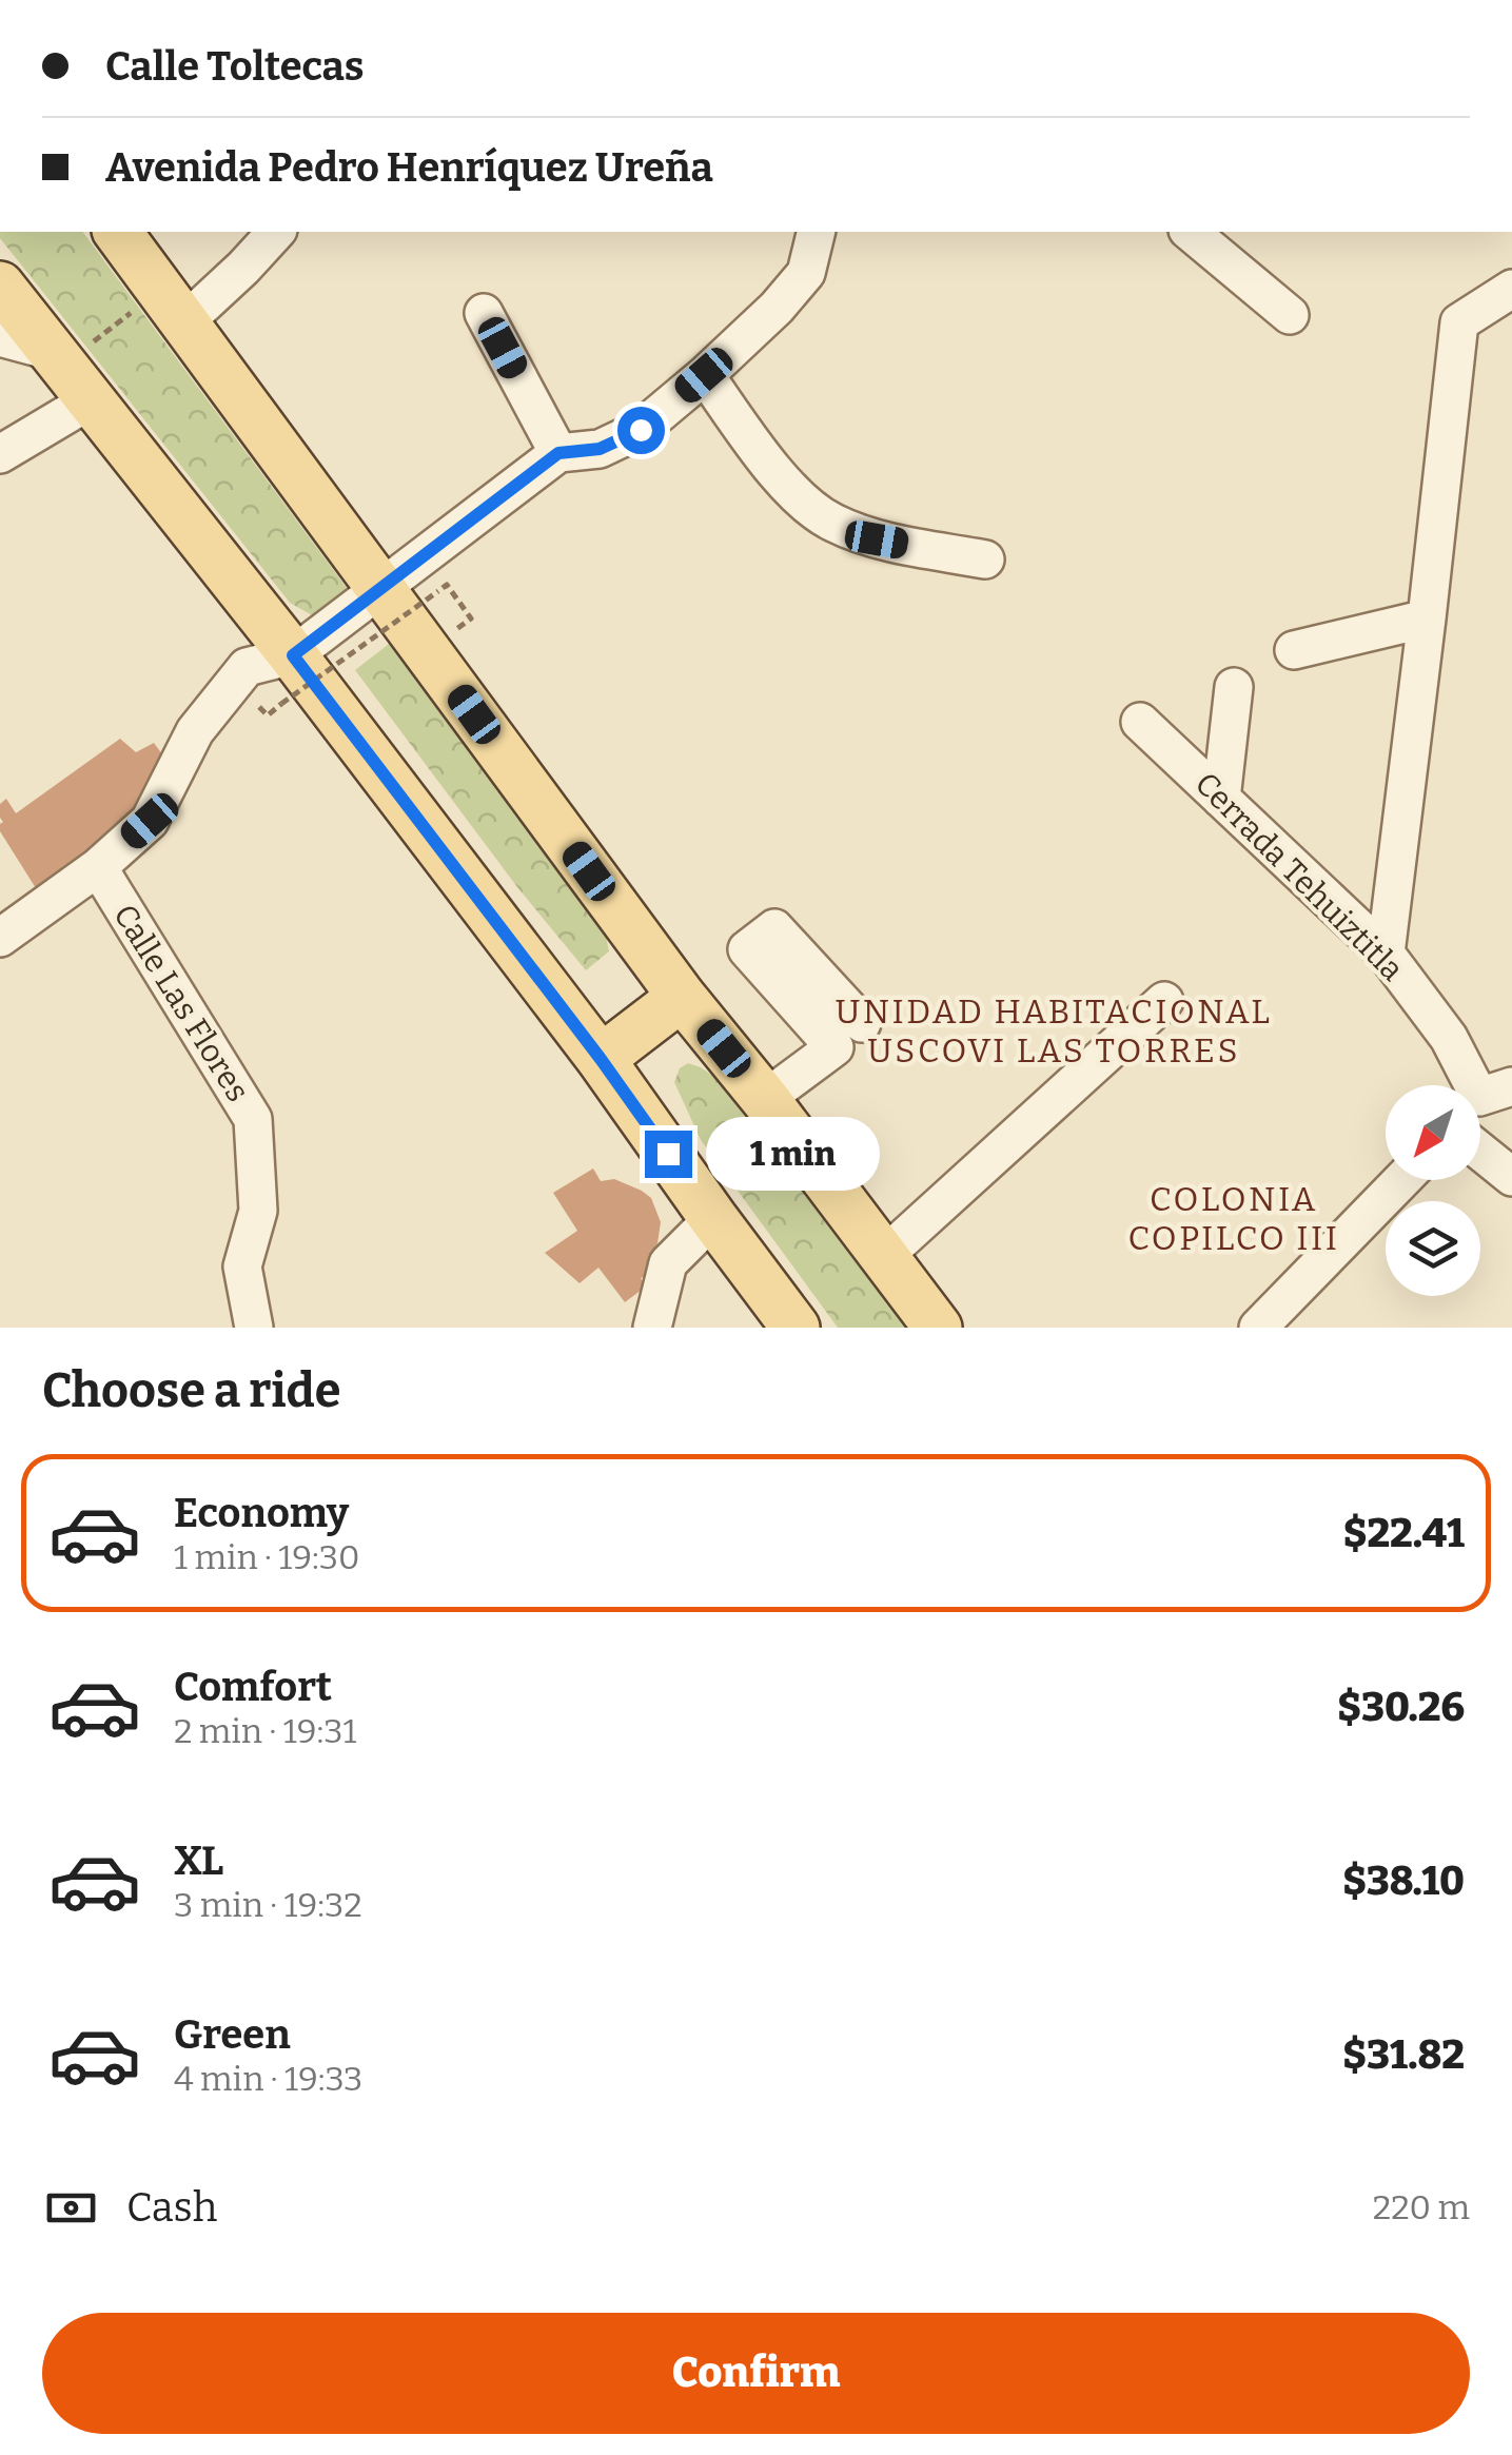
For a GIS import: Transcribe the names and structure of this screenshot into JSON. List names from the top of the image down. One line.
{"streets":{"street":["Cerrada Tehuiztitla","Calle Las Flores"]},"districts":["UNIDAD HABITACIONAL USCOVI LAS TORRES","COLONIA COPILCO III"],"north":"bottom left","page":{"banner":["Calle Toltecas","Avenida Pedro Henríquez Ureña"],"bubble":"1 min","heading":"Choose a ride","list":[{"name":"Economy","note":"1 min · 19:30","value":"$22.41"},{"name":"Comfort","note":"2 min · 19:31","value":"$30.26"},{"name":"XL","note":"3 min · 19:32","value":"$38.10"},{"name":"Green","note":"4 min · 19:33","value":"$31.82"}],"pay":["Cash","220 m"],"buttons":"Confirm"}}
